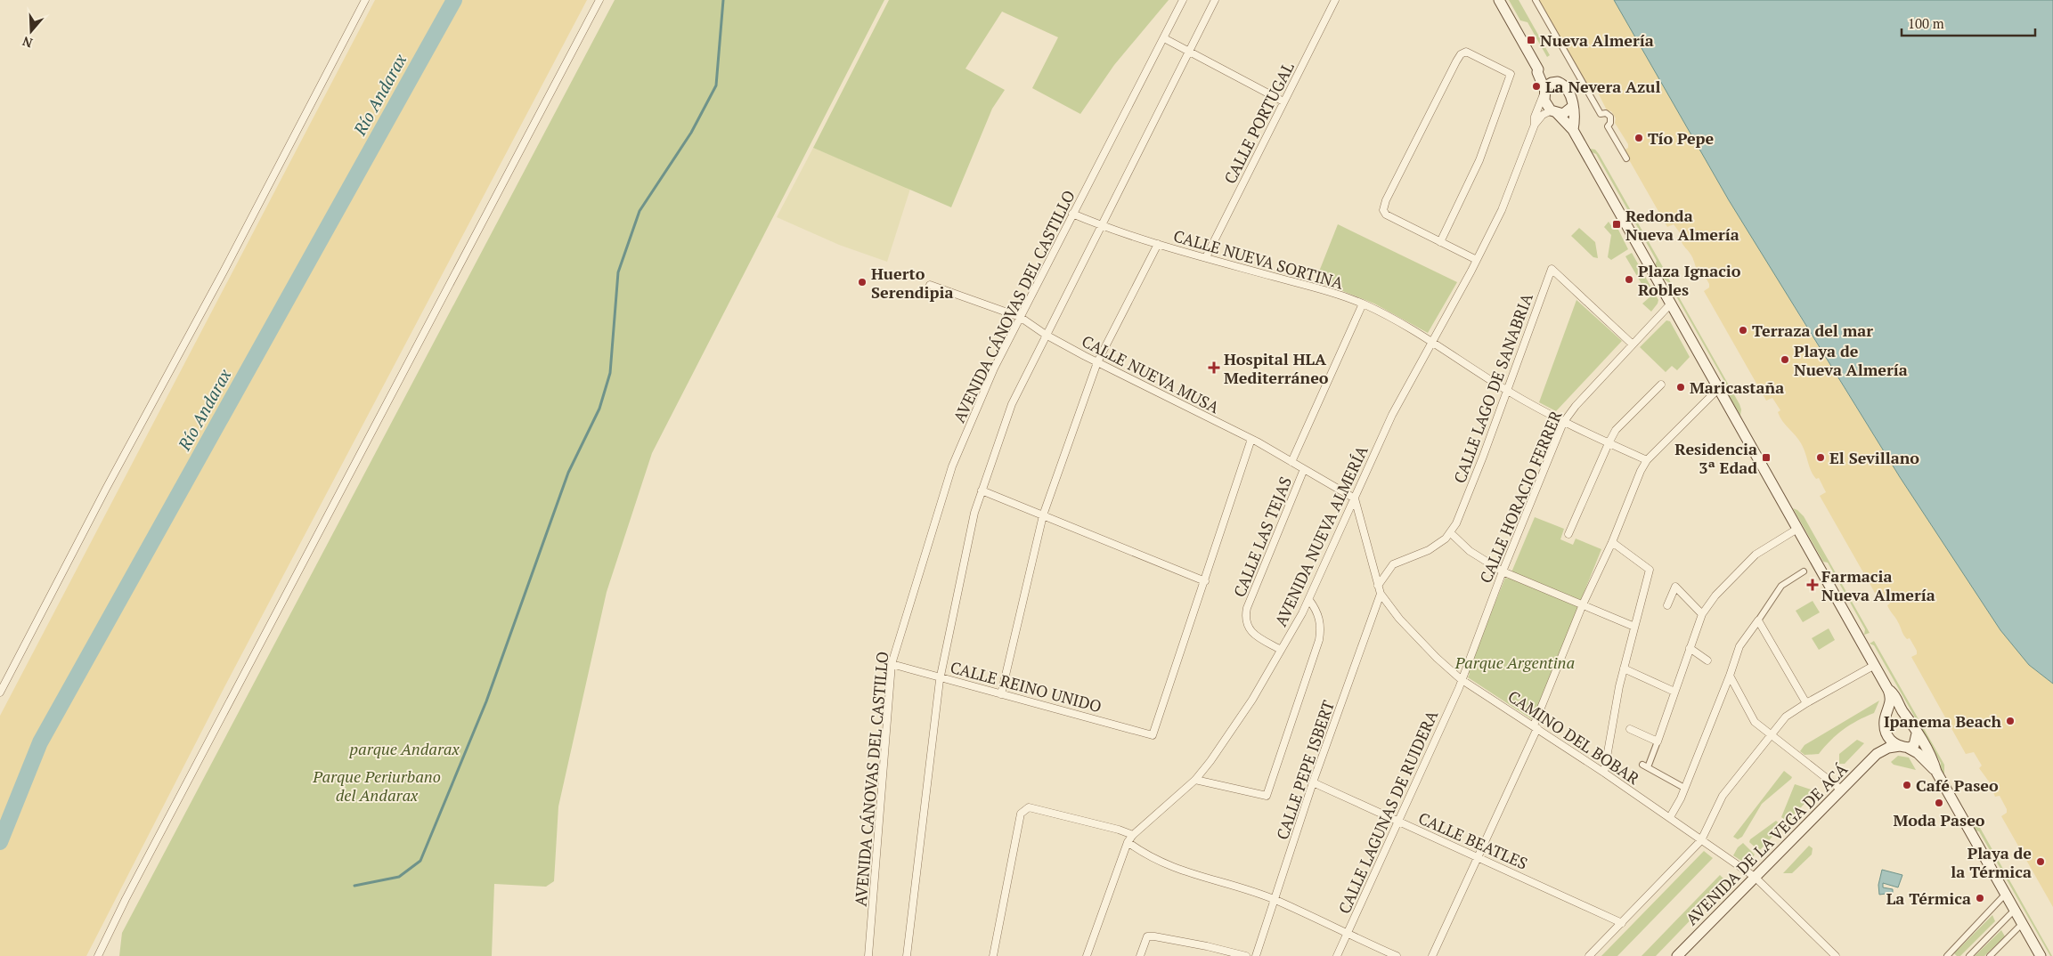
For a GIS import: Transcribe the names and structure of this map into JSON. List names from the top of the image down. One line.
{"streets":{"main road":["AVENIDA DE LA VEGA DE ACÁ"],"street":["CALLE PORTUGAL","CALLE NUEVA SORTINA","AVENIDA CÁNOVAS DEL CASTILLO","CALLE NUEVA MUSA","CALLE LAGO DE SANABRIA","CALLE HORACIO FERRER","AVENIDA NUEVA ALMERÍA","CALLE LAS TEJAS","CALLE REINO UNIDO","CAMINO DEL BOBAR","CALLE PEPE ISBERT","CALLE LAGUNAS DE RUIDERA","CALLE BEATLES"]},"crossings":[["CALLE PORTUGAL","CALLE NUEVA SORTINA"],["CALLE NUEVA SORTINA","AVENIDA CÁNOVAS DEL CASTILLO"],["CALLE NUEVA SORTINA","CALLE LAGO DE SANABRIA"],["CALLE NUEVA SORTINA","CALLE HORACIO FERRER"],["CALLE NUEVA SORTINA","AVENIDA NUEVA ALMERÍA"],["AVENIDA CÁNOVAS DEL CASTILLO","CALLE NUEVA MUSA"],["AVENIDA CÁNOVAS DEL CASTILLO","CALLE REINO UNIDO"],["CALLE NUEVA MUSA","AVENIDA NUEVA ALMERÍA"],["CALLE NUEVA MUSA","CALLE LAS TEJAS"],["CALLE NUEVA MUSA","CAMINO DEL BOBAR"],["CALLE LAGO DE SANABRIA","CALLE HORACIO FERRER"],["CALLE LAGO DE SANABRIA","CAMINO DEL BOBAR"],["CALLE HORACIO FERRER","CAMINO DEL BOBAR"],["CALLE HORACIO FERRER","CALLE LAGUNAS DE RUIDERA"],["AVENIDA NUEVA ALMERÍA","CALLE LAS TEJAS"],["AVENIDA NUEVA ALMERÍA","CAMINO DEL BOBAR"],["CAMINO DEL BOBAR","CALLE PEPE ISBERT"],["CAMINO DEL BOBAR","CALLE LAGUNAS DE RUIDERA"],["CAMINO DEL BOBAR","AVENIDA DE LA VEGA DE ACÁ"],["CALLE PEPE ISBERT","CALLE BEATLES"],["CALLE LAGUNAS DE RUIDERA","CALLE BEATLES"]],"water":["Río Andarax"],"parks":["Parque Argentina","parque Andarax","Parque Periurbano del Andarax"],"places":{"transit":["Nueva Almería","Redonda Nueva Almería","Residencia 3ª Edad"],"other":["La Nevera Azul","Tío Pepe","Plaza Ignacio Robles","Huerto Serendipia","Terraza del mar","Playa de Nueva Almería","Maricastaña","El Sevillano","Ipanema Beach","Café Paseo","Moda Paseo","Playa de la Térmica","La Térmica"],"health":["Hospital HLA Mediterráneo","Farmacia Nueva Almería"]},"scale_bar":"100 m","north":"bottom"}
